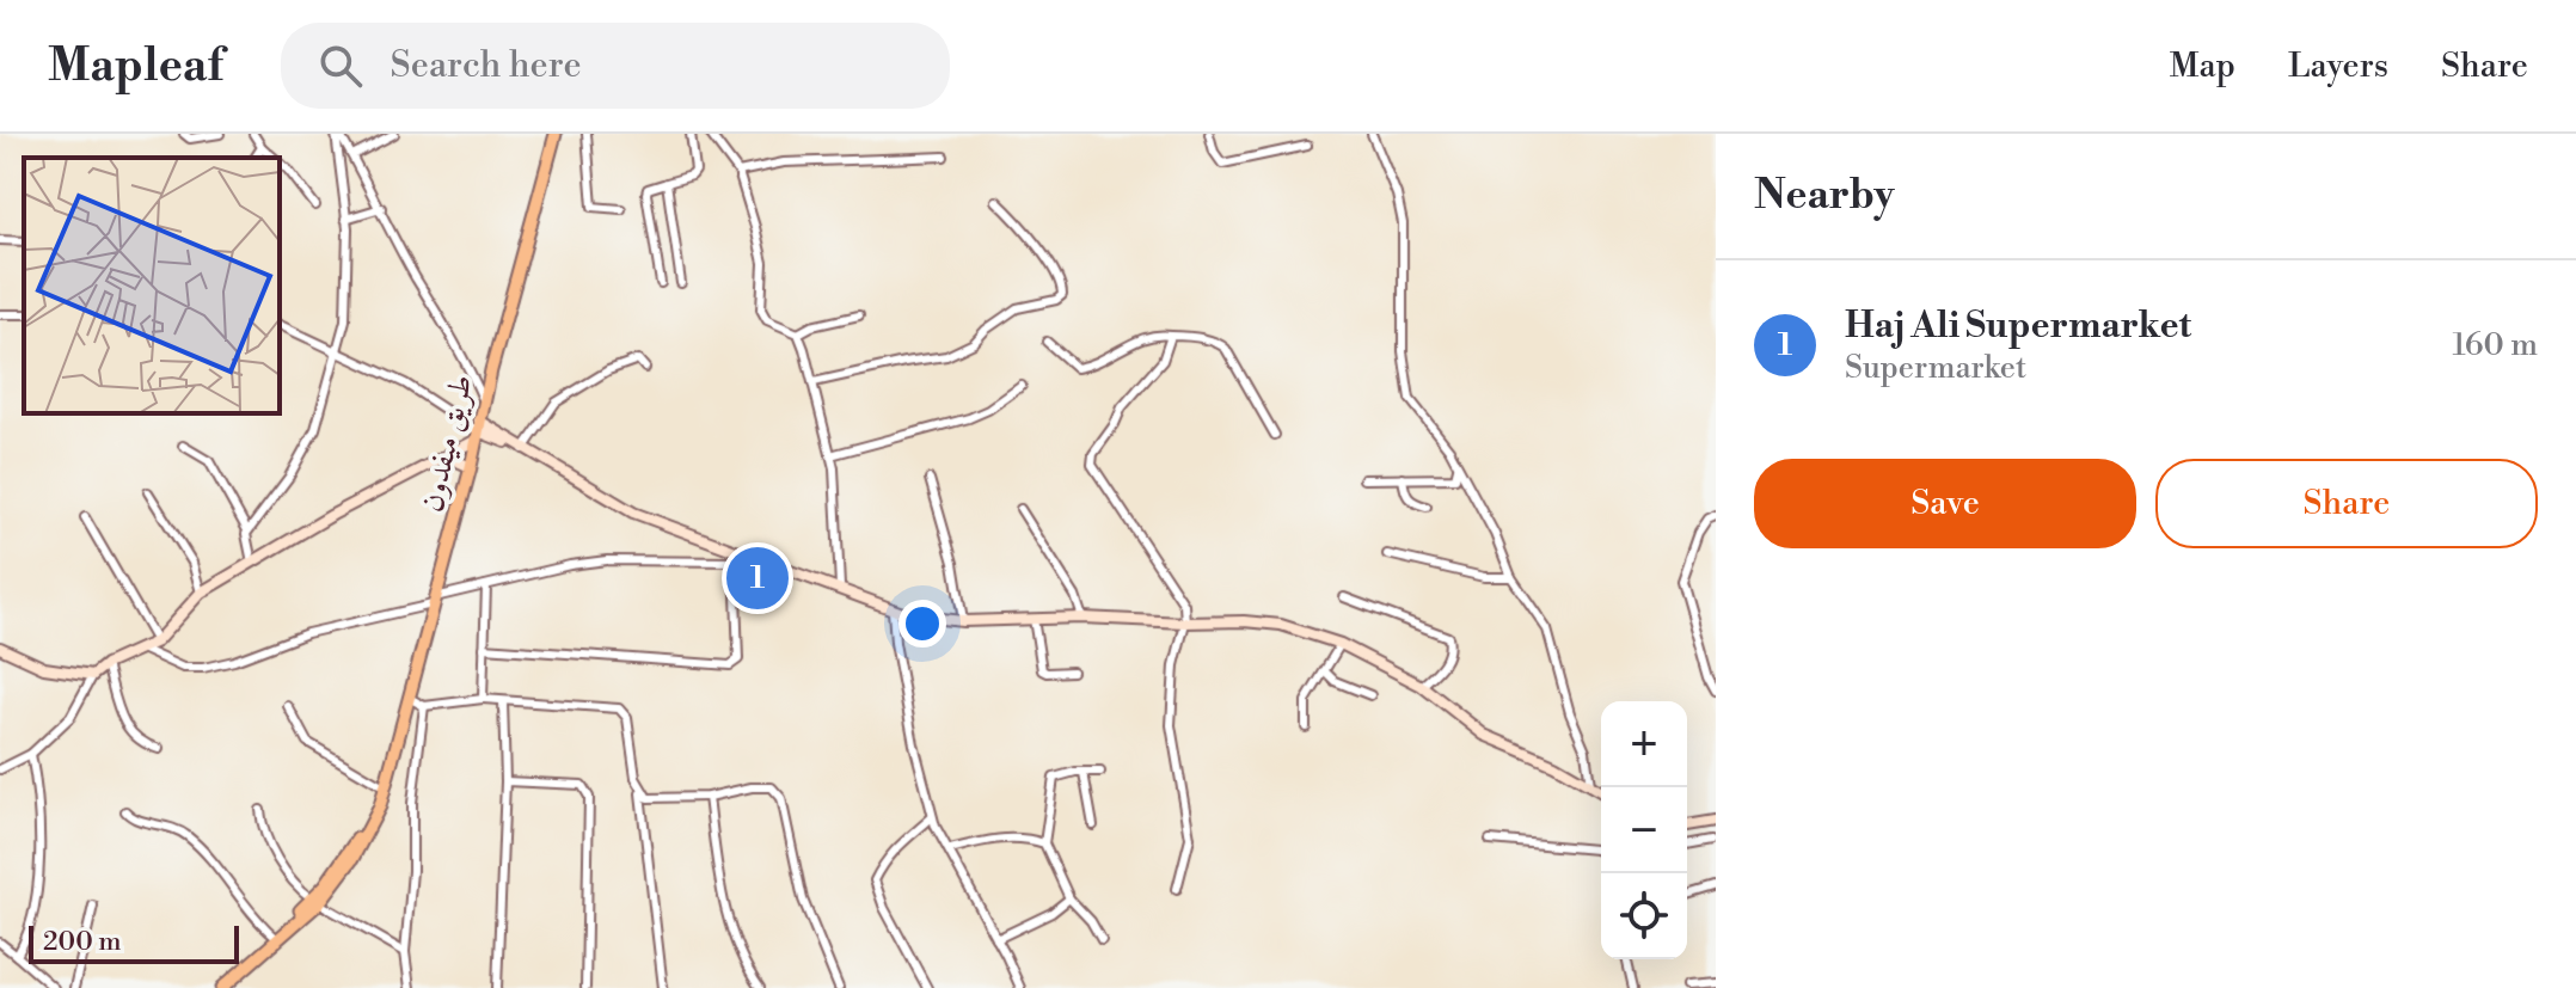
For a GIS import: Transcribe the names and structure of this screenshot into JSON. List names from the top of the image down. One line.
{"streets":{"main road":["طريق ميفدون"]},"scale_bar":"200 m","page":{"header":"Mapleaf","search":"Search here","nav":["Map","Layers","Share"],"heading":"Nearby","list":[{"mark":"1","name":"Haj Ali Supermarket","note":"Supermarket","value":"160 m"}],"buttons":["Save","Share"],"pins":"1","map_buttons":["+","−"],"scale":"200 m"}}
